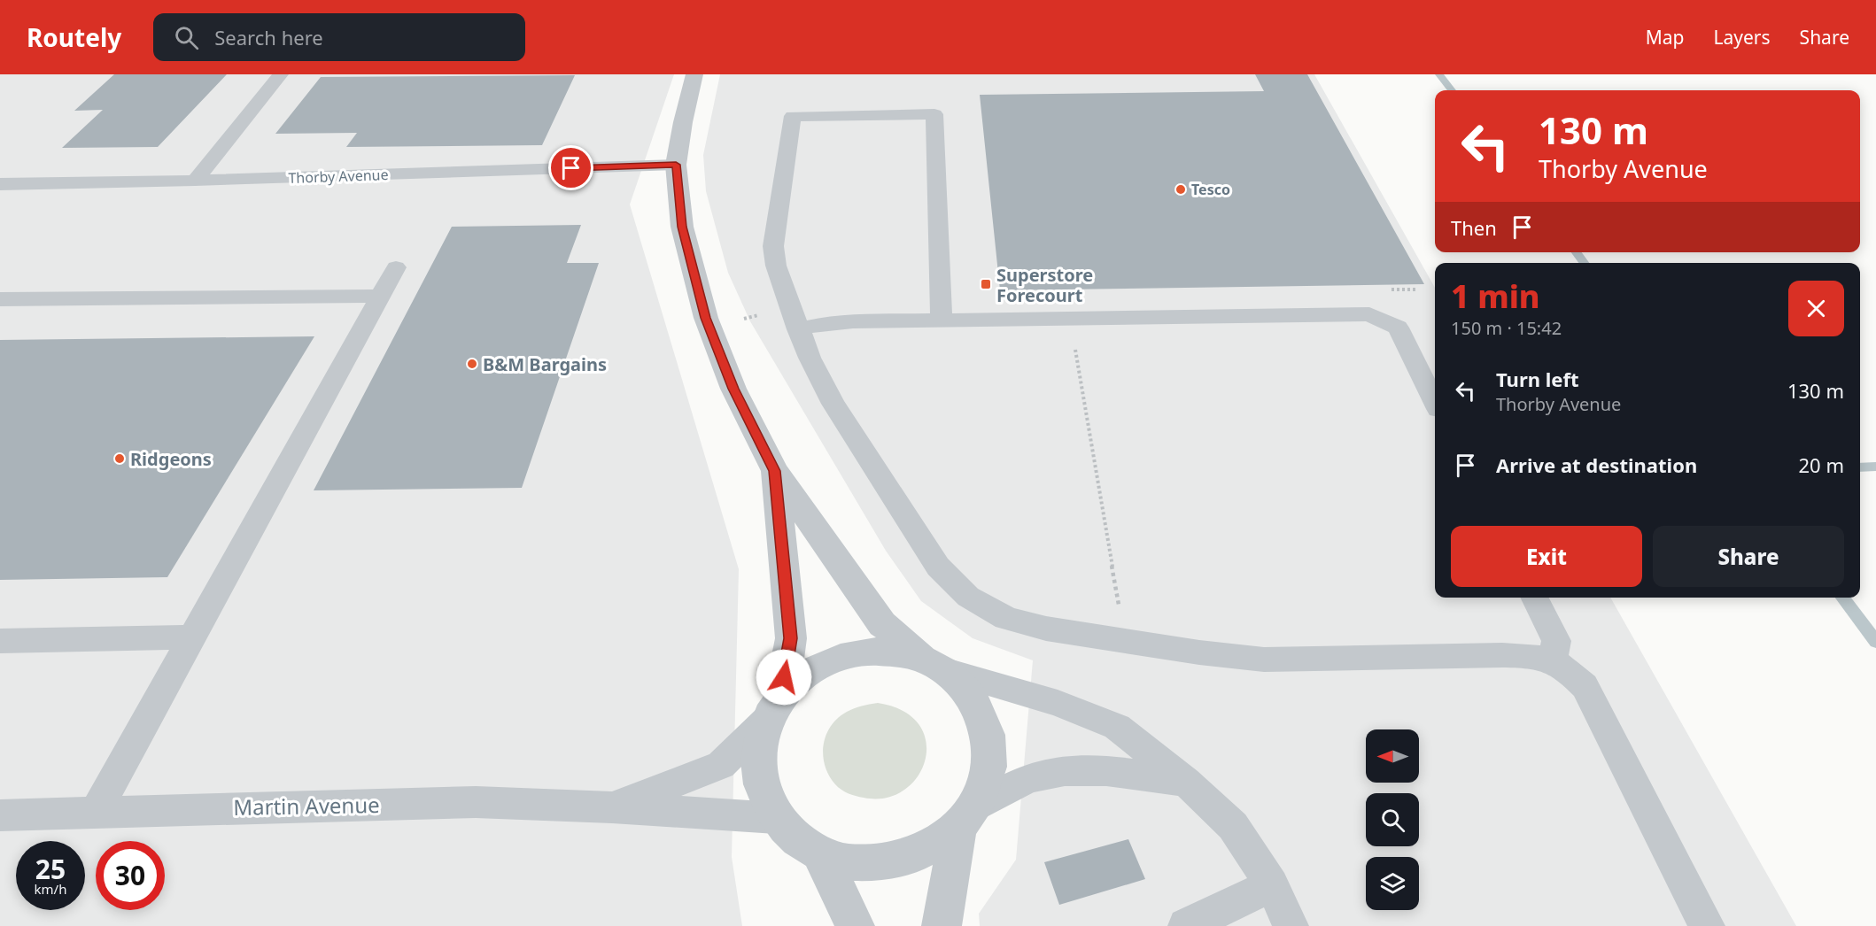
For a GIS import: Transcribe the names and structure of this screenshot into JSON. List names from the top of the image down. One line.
{"streets":{"lane":["Thorby Avenue","Martin Avenue"]},"places":{"other":["Tesco","B&M Bargains","Ridgeons"],"transit":["Superstore Forecourt"]},"north":"left","page":{"header":"Routely","search":"Search here","nav":["Map","Layers","Share"],"turn":["130 m","Thorby Avenue"],"then":"Then","heading":["1 min","150 m · 15:42"],"list":[{"name":"Turn left","note":"Thorby Avenue","value":"130 m"},{"name":"Arrive at destination","value":"20 m"}],"buttons":["Exit","Share"],"speed":"25 km/h","limit":"30"}}
